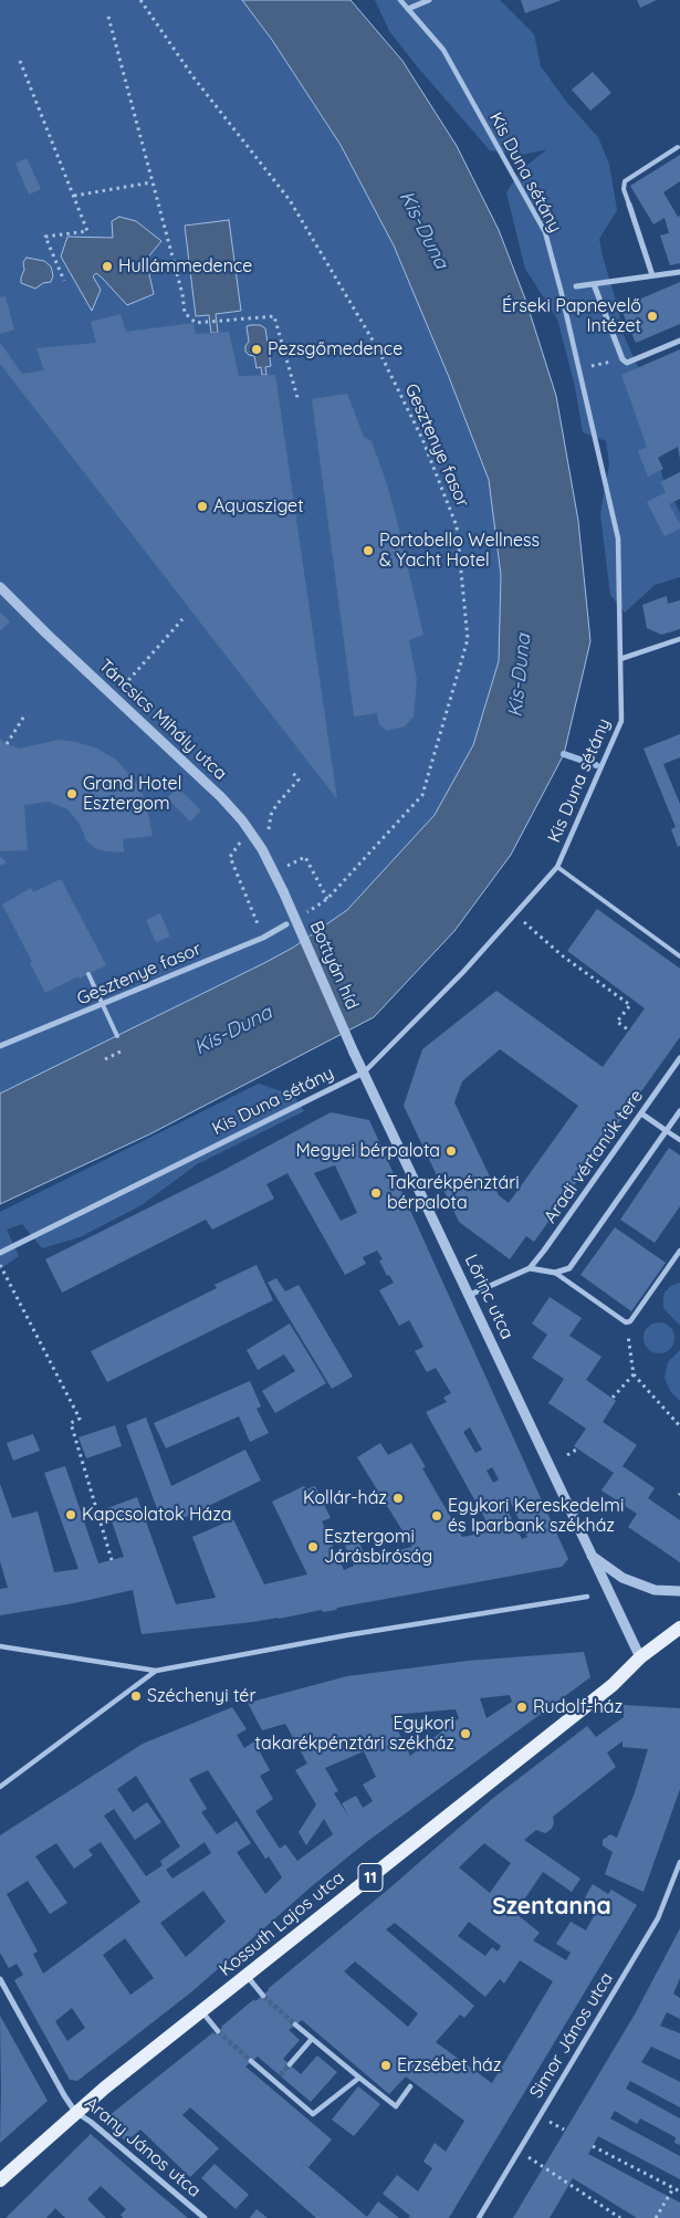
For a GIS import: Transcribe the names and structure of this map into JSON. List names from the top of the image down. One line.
{"streets":{"main road":["11","Kossuth Lajos utca"],"street":["Kis Duna sétány","Gesztenye fasor","Táncsics Mihály utca","Bottyán híd","Aradi vértanúk tere","Lőrinc utca","Simor János utca","Arany János utca"]},"crossings":[["Kis Duna sétány","Lőrinc utca"],["Táncsics Mihály utca","Bottyán híd"],["Bottyán híd","Lőrinc utca"],["Aradi vértanúk tere","Lőrinc utca"],["Lőrinc utca","11"],["Lőrinc utca","Kossuth Lajos utca"],["11","Kossuth Lajos utca"],["Kossuth Lajos utca","Arany János utca"]],"districts":["Szentanna"],"water":["Kis-Duna"],"places":["Hullámmedence","Érseki Papnevelő Intézet","Pezsgőmedence","Aquasziget","Portobello Wellness & Yacht Hotel","Grand Hotel Esztergom","Megyei bérpalota","Takarékpénztári bérpalota","Kollár-ház","Kapcsolatok Háza","Egykori Kereskedelmi és Iparbank székház","Esztergomi Járásbíróság","Széchenyi tér","Rudolf-ház","Egykori takarékpénztári székház","Erzsébet ház"]}
